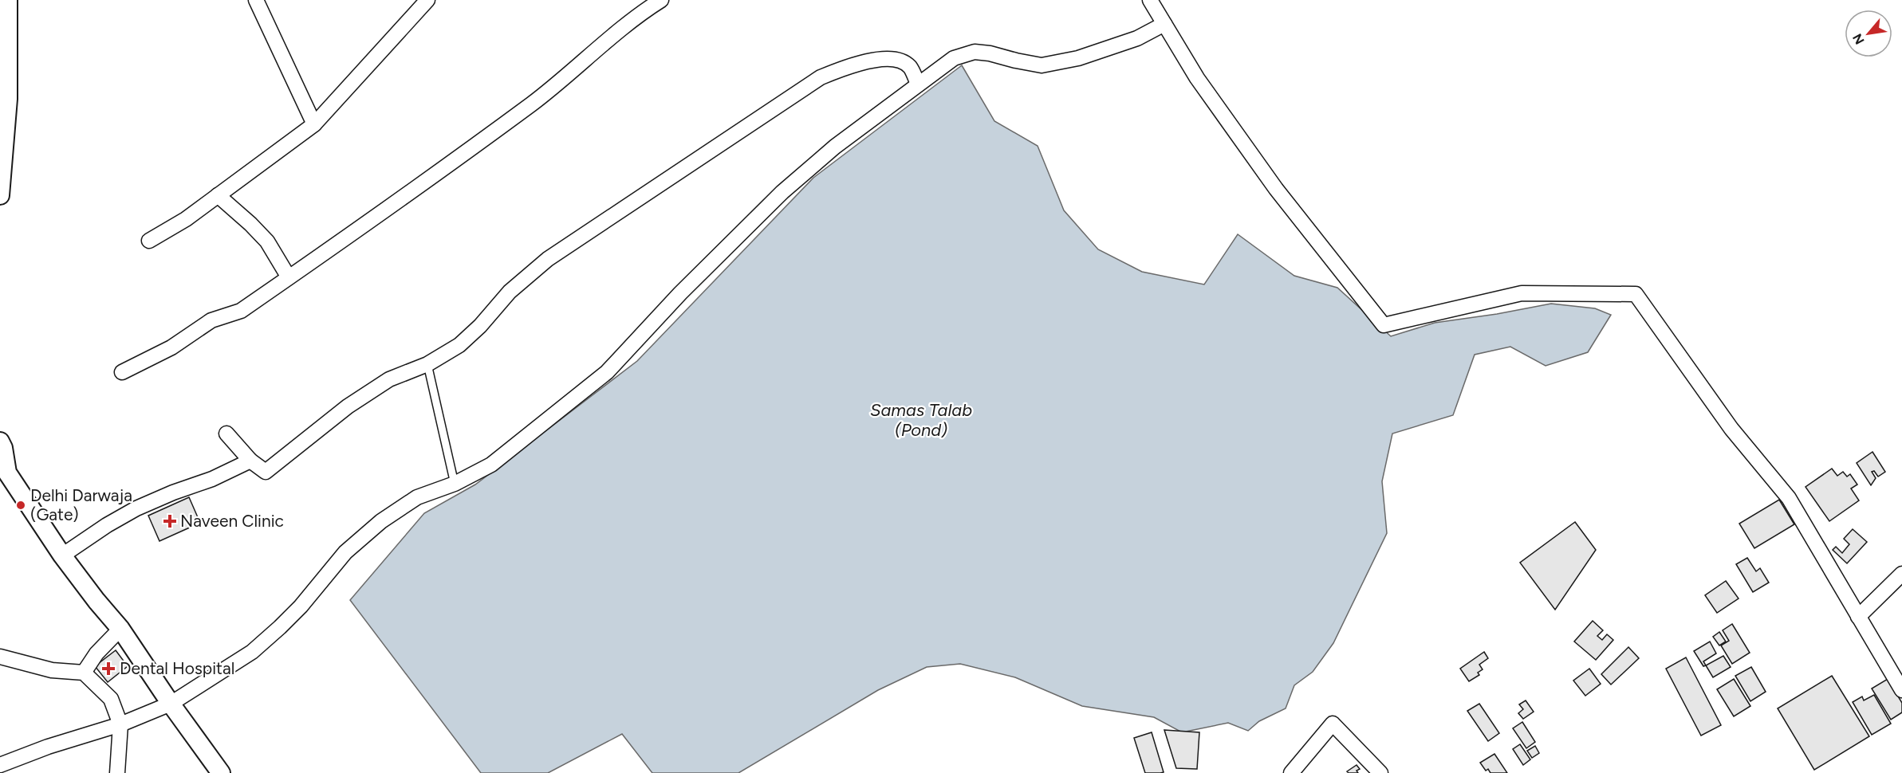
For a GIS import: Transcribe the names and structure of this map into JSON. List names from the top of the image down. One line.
{"water":["Samas Talab (Pond)"],"places":{"other":["Delhi Darwaja (Gate)"],"health":["Naveen Clinic","Dental Hospital"]},"north":"bottom left"}
